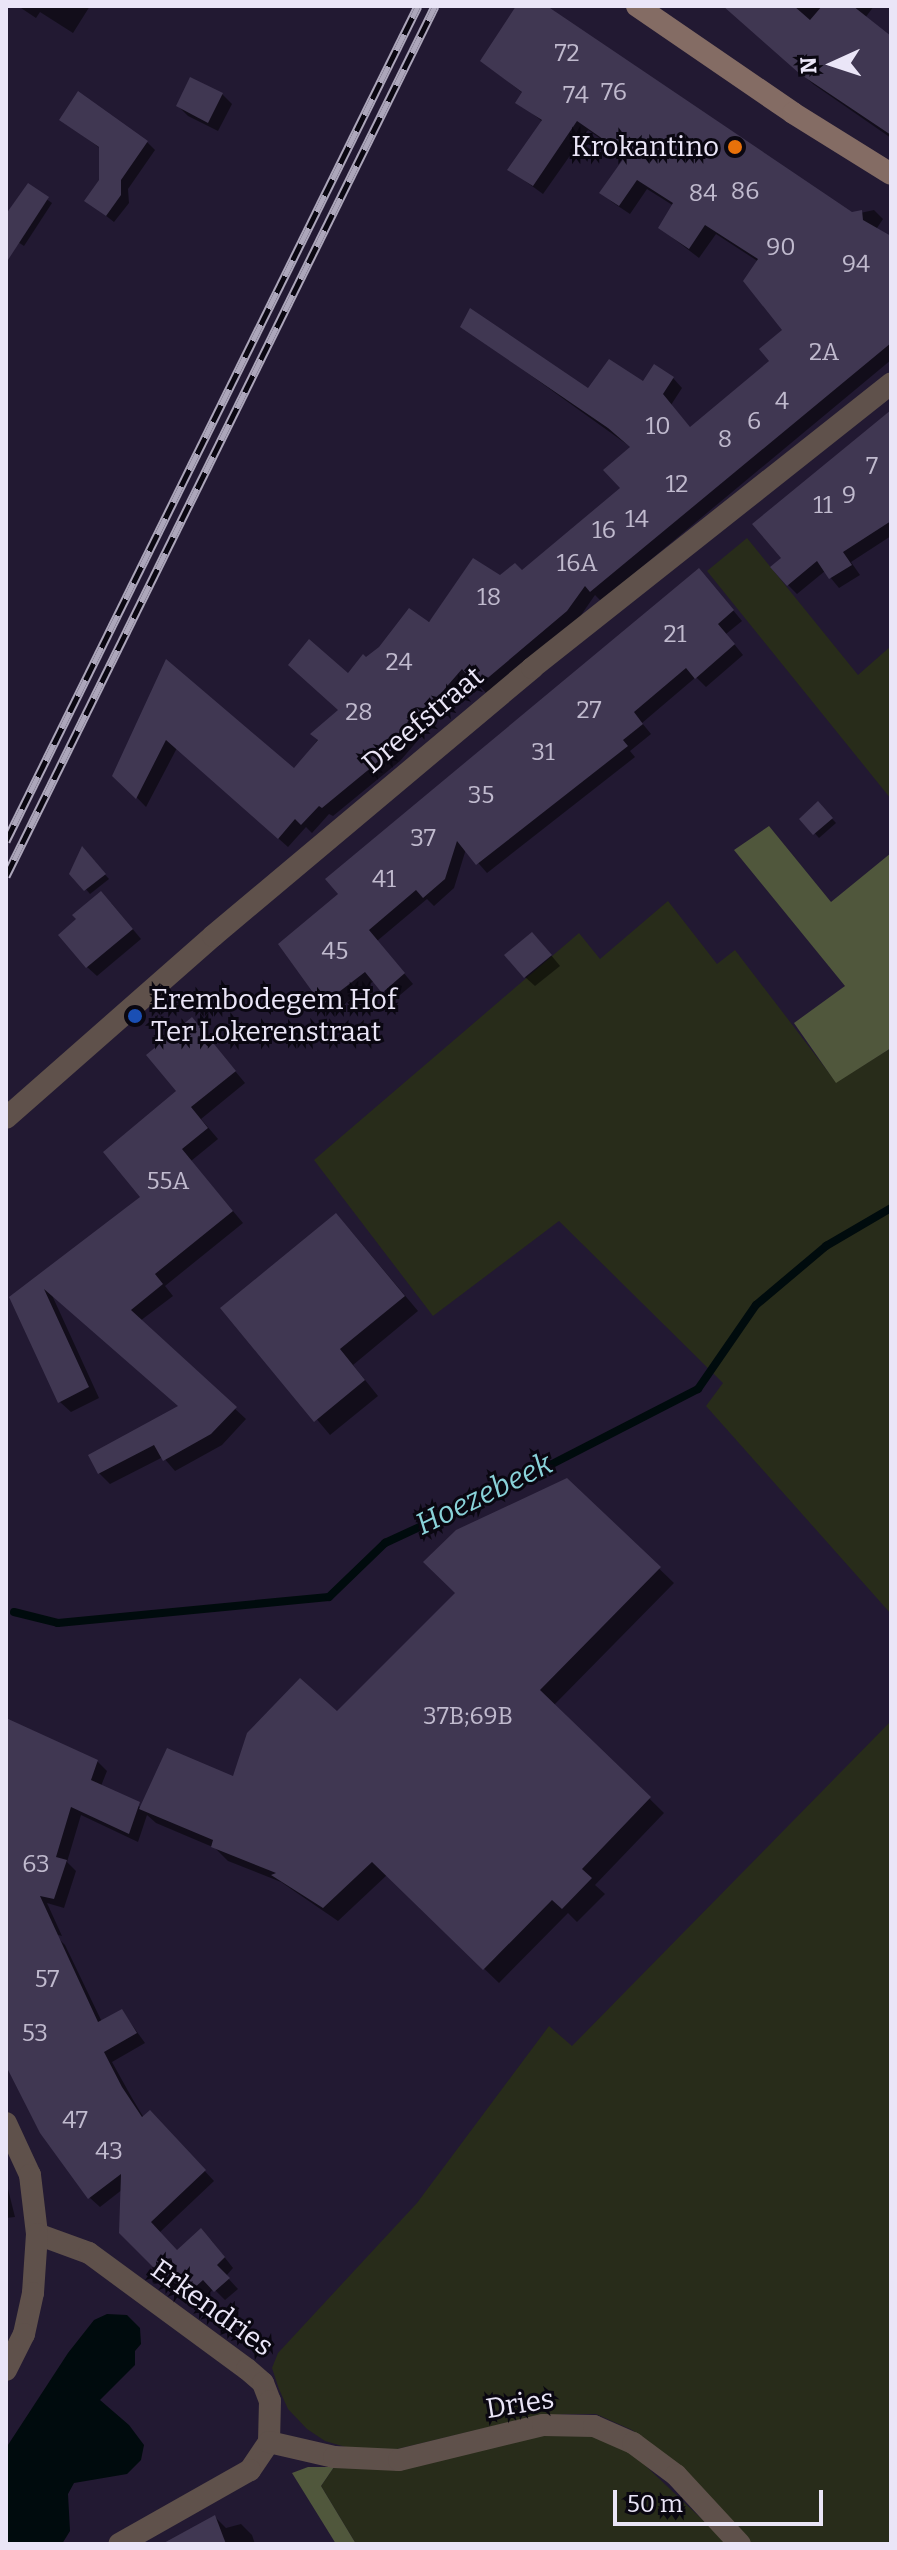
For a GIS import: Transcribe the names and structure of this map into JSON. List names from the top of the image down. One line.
{"streets":{"street":["Dreefstraat","Erkendries","Dries"]},"crossings":[["Erkendries","Dries"]],"water":["Hoezebeek"],"places":["Krokantino","Erembodegem Hof Ter Lokerenstraat"],"house_numbers":["72","76","74","86","84","90","94","2A","4","6","10","8","7","12","9","11","14","16","16A","18","21","24","27","28","31","35","37","41","45","55A","37B;69B","63","57","53","47","43"],"scale_bar":"50 m","north":"left"}
